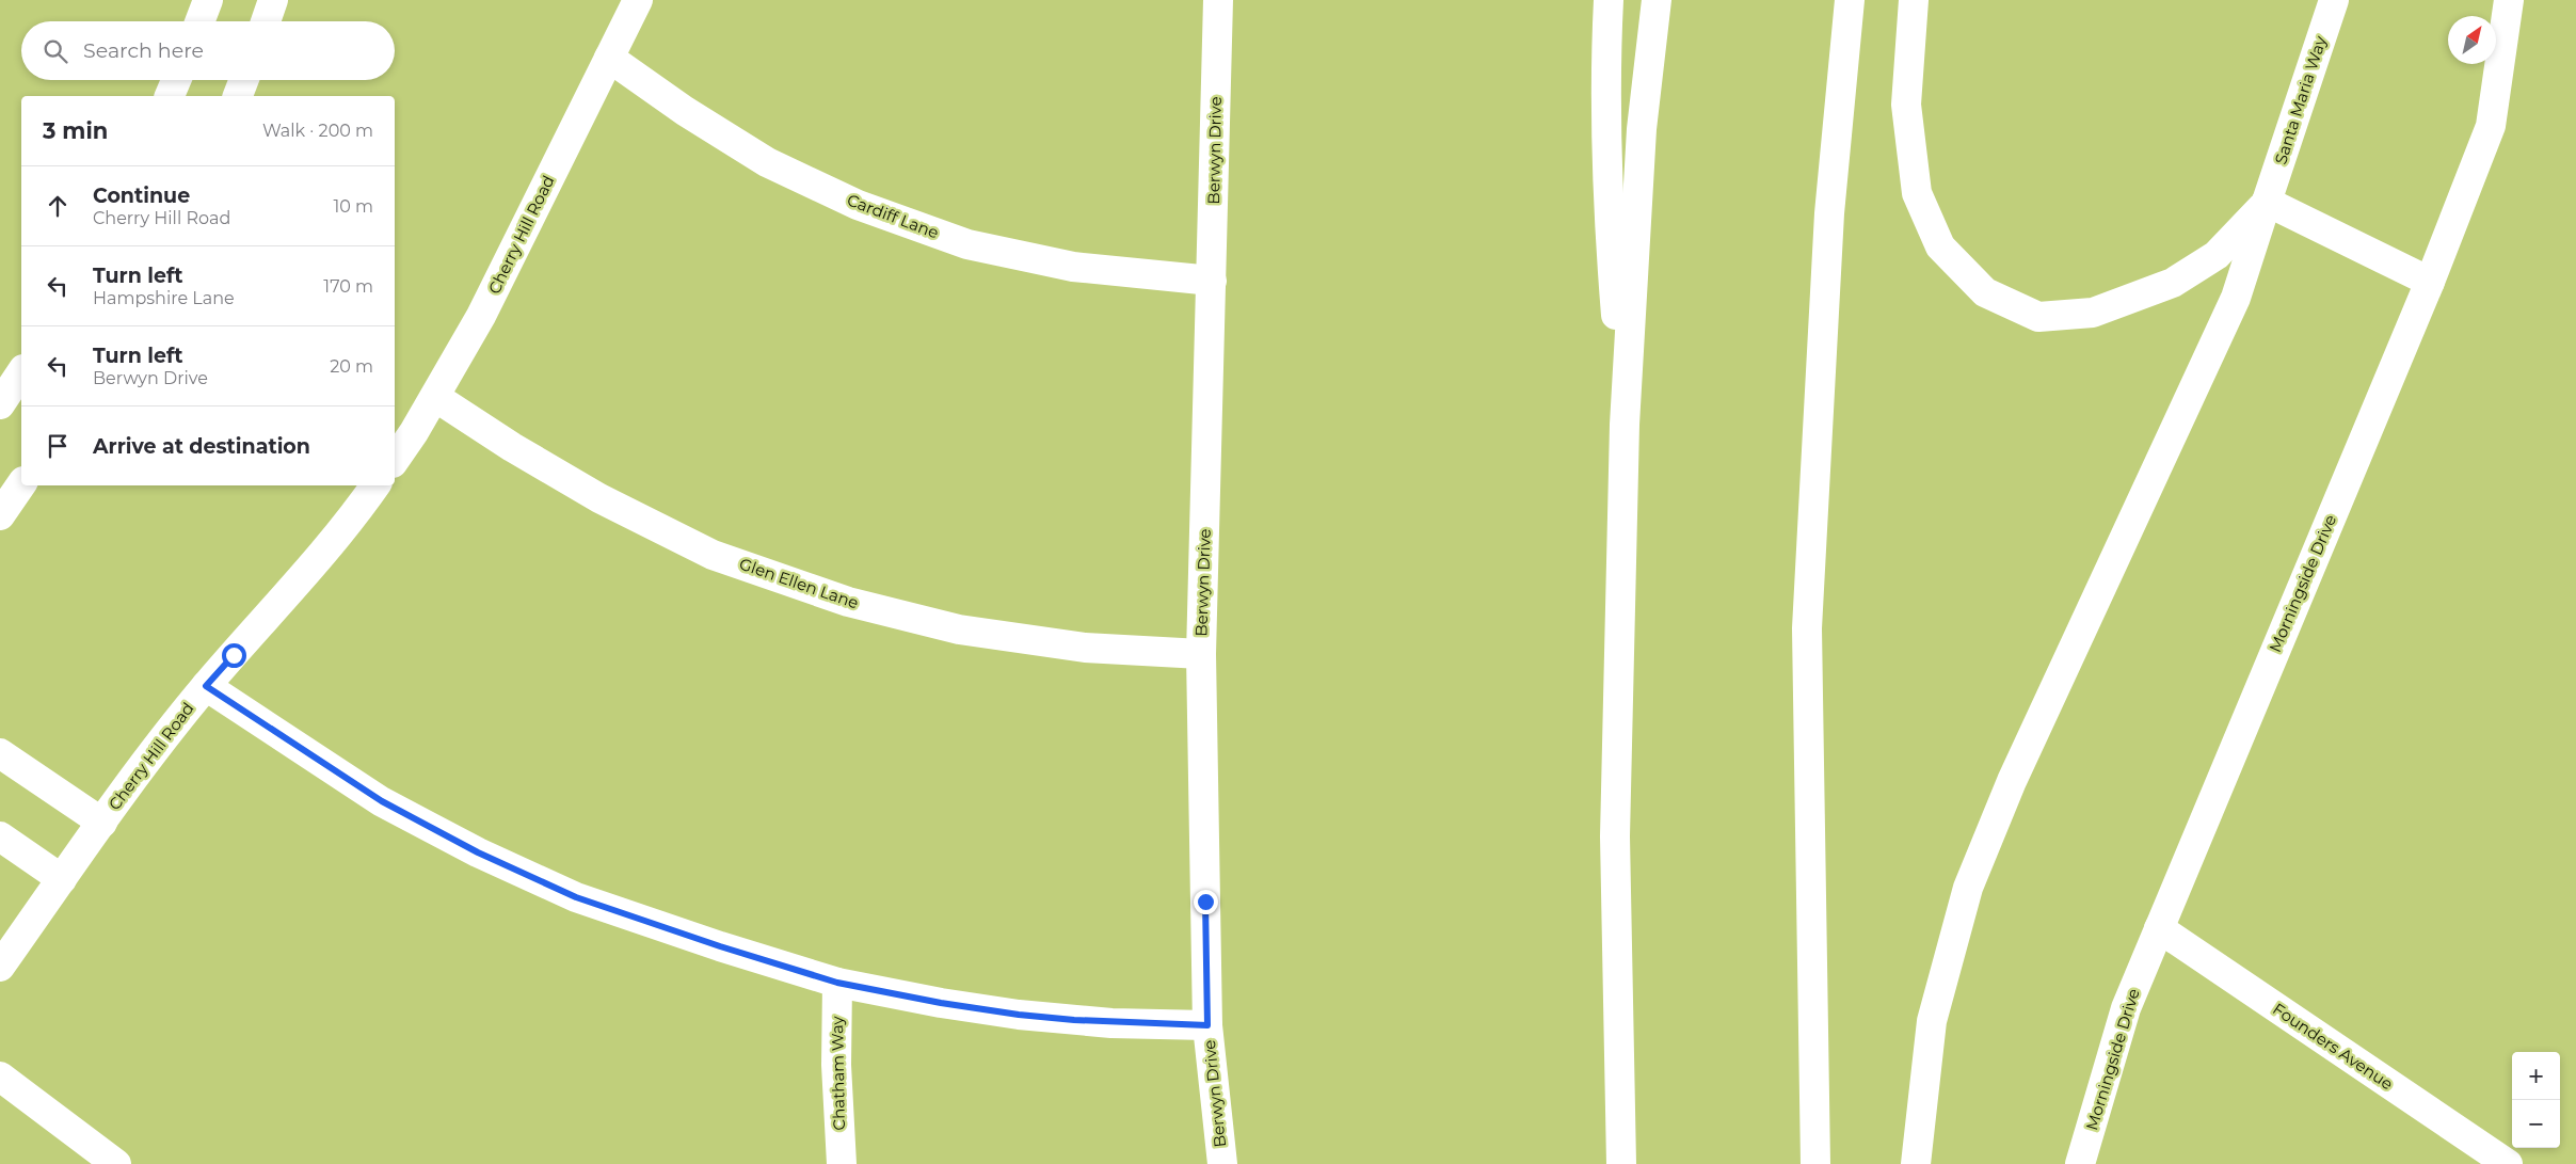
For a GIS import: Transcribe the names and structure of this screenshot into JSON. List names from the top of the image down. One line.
{"streets":{"main road":["Santa Maria Way","Berwyn Drive","Cardiff Lane","Cherry Hill Road","Glen Ellen Lane","Morningside Drive","Founders Avenue","Chatham Way"]},"crossings":[["Berwyn Drive","Cardiff Lane"],["Berwyn Drive","Glen Ellen Lane"],["Cardiff Lane","Cherry Hill Road"],["Cherry Hill Road","Glen Ellen Lane"],["Morningside Drive","Founders Avenue"]],"north":"top right","page":{"search":"Search here","heading":["3 min","Walk · 200 m"],"list":[["Continue","Cherry Hill Road","10 m"],["Turn left","Hampshire Lane","170 m"],["Turn left","Berwyn Drive","20 m"],"Arrive at destination"],"map_buttons":["+","−"]}}
